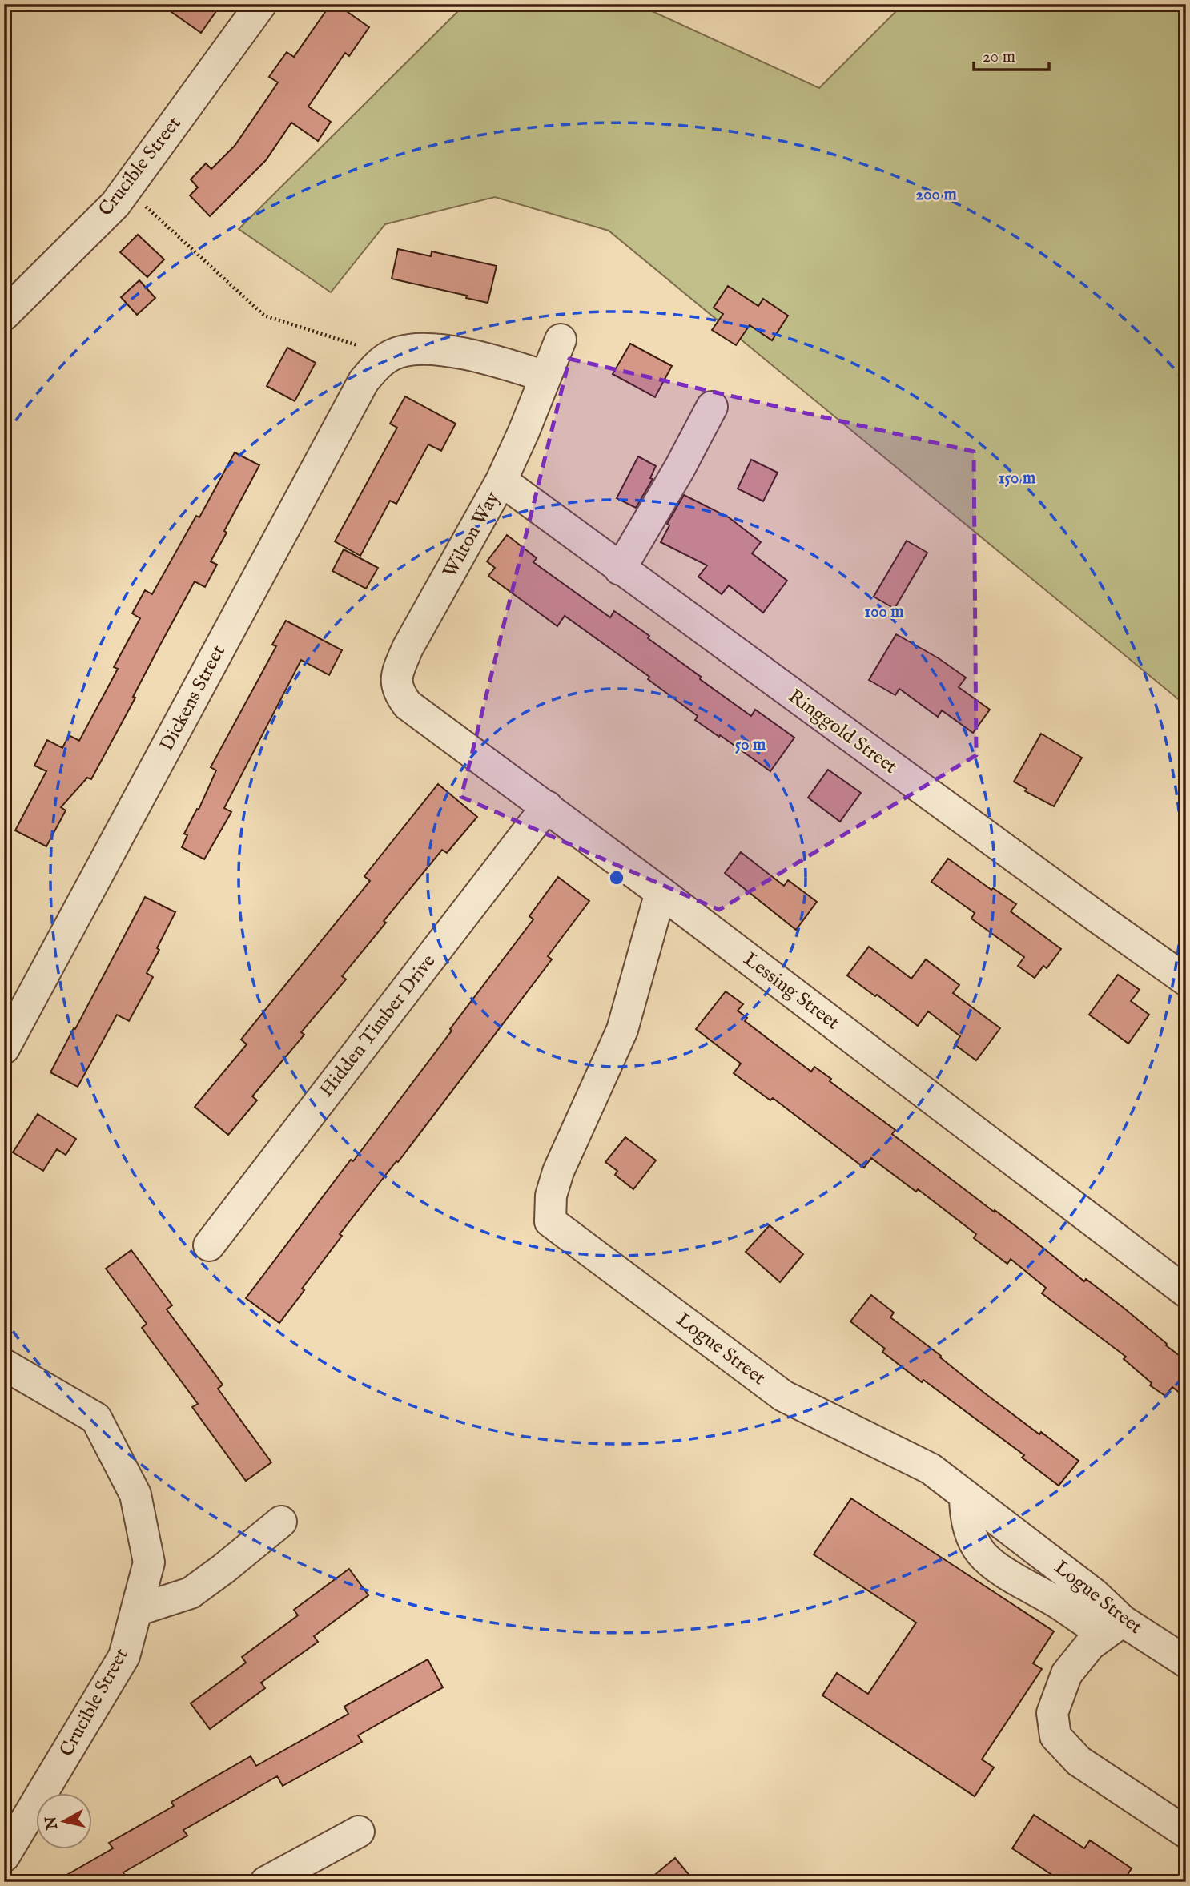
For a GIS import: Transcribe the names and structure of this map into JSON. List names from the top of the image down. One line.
{"streets":{"street":["Crucible Street","Wilton Way","Dickens Street","Ringgold Street","Lessing Street","Hidden Timber Drive","Logue Street"]},"crossings":[["Wilton Way","Ringgold Street"],["Wilton Way","Lessing Street"],["Lessing Street","Hidden Timber Drive"],["Lessing Street","Logue Street"]],"scale_bar":"20 m","north":"left","rings":["200 m","150 m","100 m","50 m"]}
